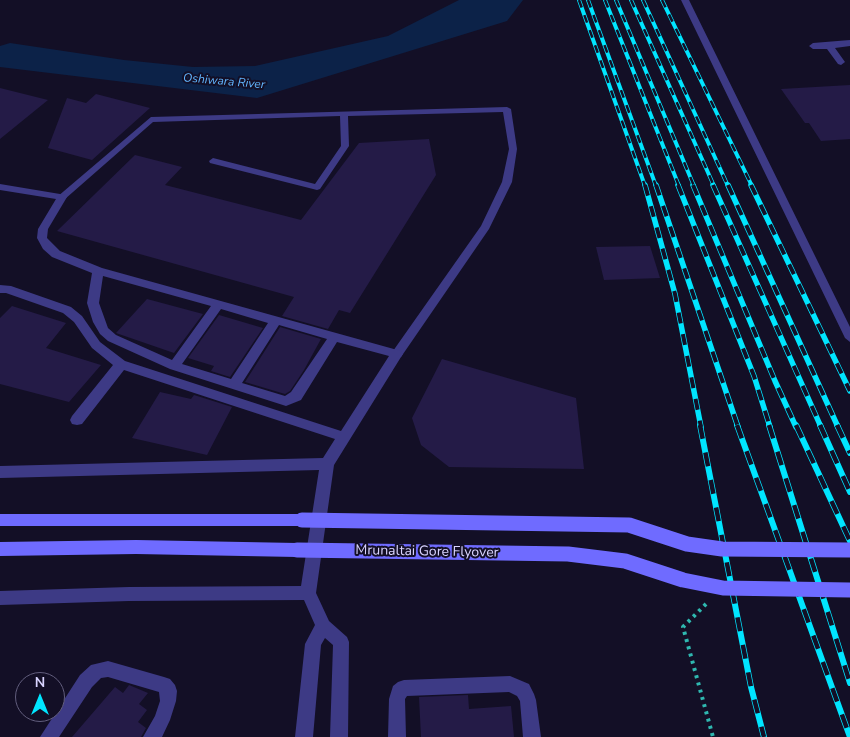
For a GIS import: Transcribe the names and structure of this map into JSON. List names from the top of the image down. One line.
{"streets":{"main road":["Mrunaltai Gore Flyover"]},"water":["Oshiwara River"],"north":"top"}
